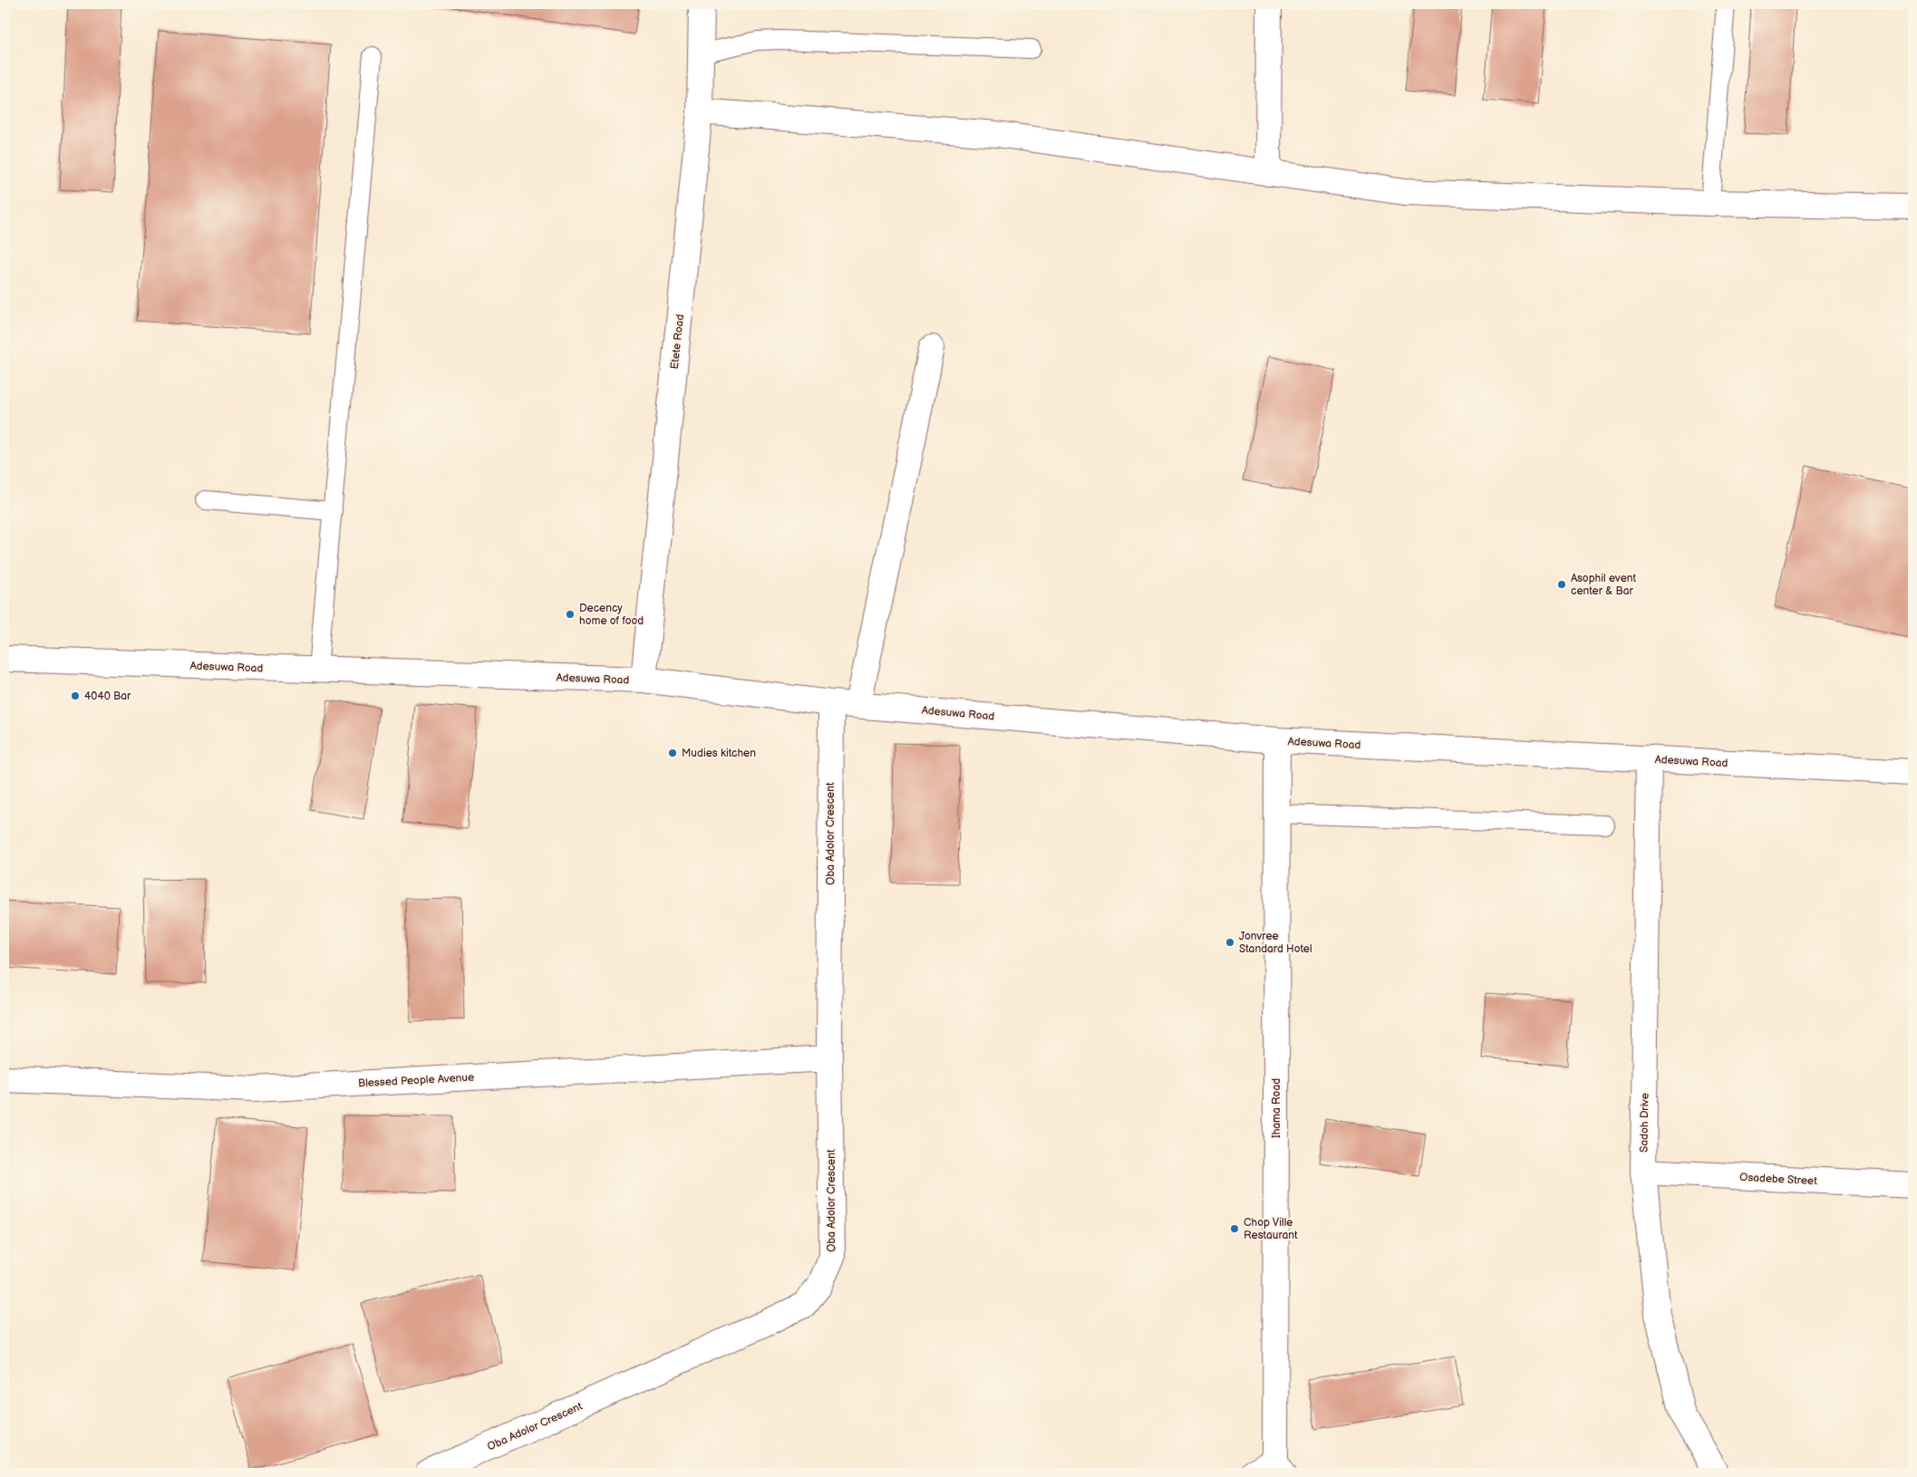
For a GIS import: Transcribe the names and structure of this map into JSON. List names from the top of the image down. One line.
{"streets":{"street":["Etete Road","Adesuwa Road","Oba Adolor Crescent","Blessed People Avenue","Ihama Road","Sadoh Drive","Osadebe Street"]},"crossings":[["Etete Road","Adesuwa Road"],["Adesuwa Road","Oba Adolor Crescent"],["Adesuwa Road","Ihama Road"],["Adesuwa Road","Sadoh Drive"],["Oba Adolor Crescent","Blessed People Avenue"],["Sadoh Drive","Osadebe Street"]],"places":["Asophil event center & Bar","Decency home of food","4040 Bar","Mudies kitchen","Jonvree Standard Hotel","Chop Ville Restaurant"]}
